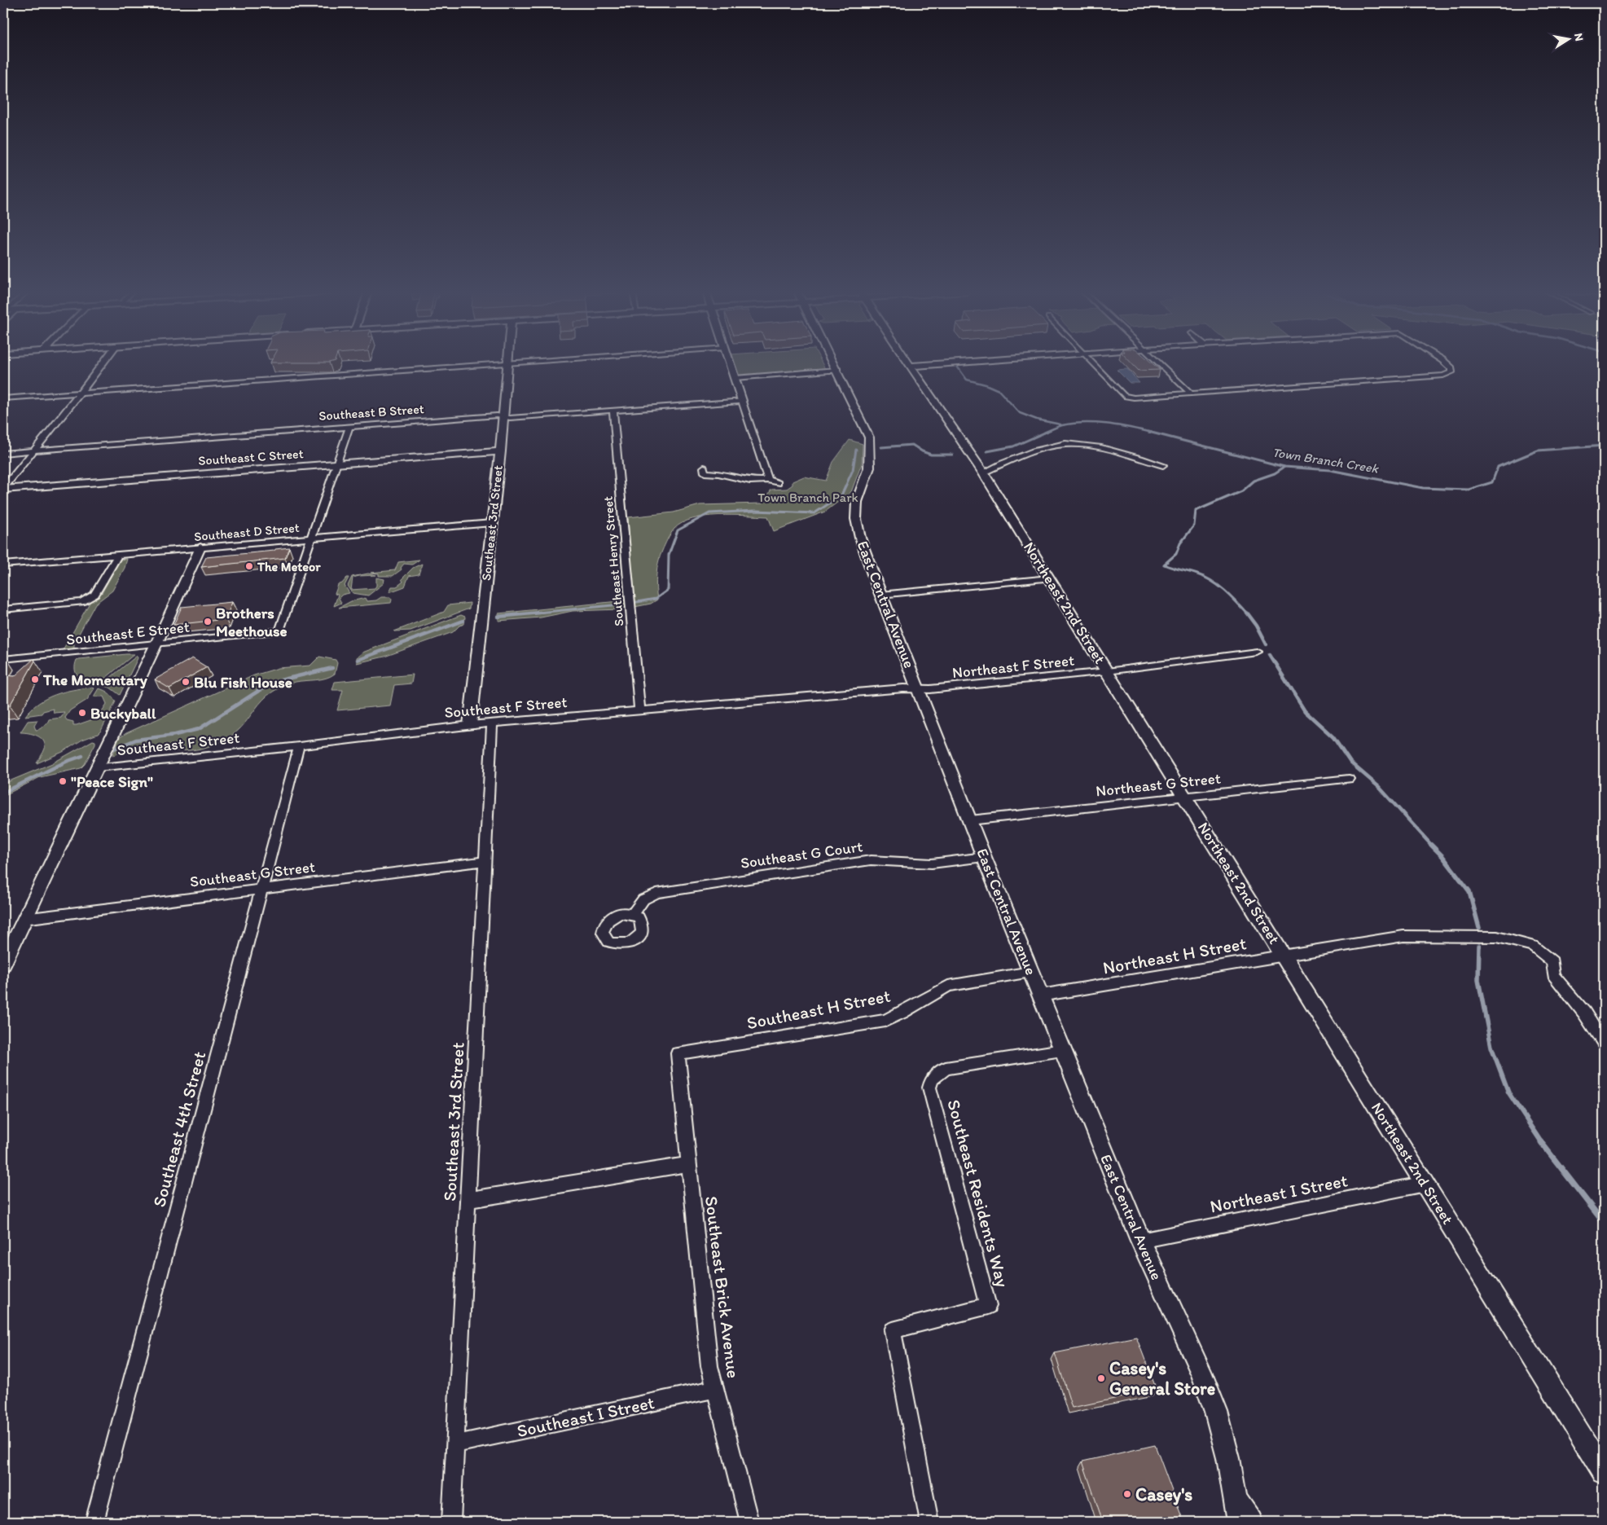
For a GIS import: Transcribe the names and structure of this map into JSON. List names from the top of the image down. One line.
{"streets":{"main road":["Southeast C Street","East Central Avenue"],"street":["Southeast B Street","Southeast 3rd Street","Southeast D Street","Southeast Henry Street","Northeast 2nd Street","Southeast E Street","Northeast F Street","Southeast F Street","Northeast G Street","Southeast G Court","Southeast G Street","Northeast H Street","Southeast H Street","Southeast 4th Street","Southeast Residents Way","Northeast I Street","Southeast Brick Avenue","Southeast I Street"]},"crossings":[["Southeast B Street","Southeast 3rd Street"],["Southeast B Street","Southeast Henry Street"],["Southeast C Street","Southeast 3rd Street"],["Southeast 3rd Street","Southeast D Street"],["Southeast 3rd Street","Southeast F Street"],["Southeast 3rd Street","Southeast G Street"],["Southeast 3rd Street","Southeast I Street"],["Southeast D Street","Southeast E Street"],["Southeast Henry Street","Southeast F Street"],["Northeast 2nd Street","Northeast F Street"],["Northeast 2nd Street","Northeast G Street"],["Northeast 2nd Street","Northeast H Street"],["Northeast 2nd Street","Northeast I Street"],["East Central Avenue","Northeast F Street"],["East Central Avenue","Southeast F Street"],["East Central Avenue","Northeast G Street"],["East Central Avenue","Southeast G Court"],["East Central Avenue","Northeast H Street"],["East Central Avenue","Southeast H Street"],["East Central Avenue","Southeast Residents Way"],["East Central Avenue","Northeast I Street"],["Northeast F Street","Southeast F Street"],["Southeast F Street","Southeast 4th Street"],["Southeast G Street","Southeast 4th Street"],["Southeast H Street","Southeast Brick Avenue"],["Southeast Brick Avenue","Southeast I Street"]],"water":["Town Branch Creek"],"parks":["Town Branch Park"],"places":["The Meteor","Brothers Meethouse","The Momentary","Blu Fish House","Buckyball","\"Peace Sign\"","Casey's General Store","Casey's"],"north":"right"}
